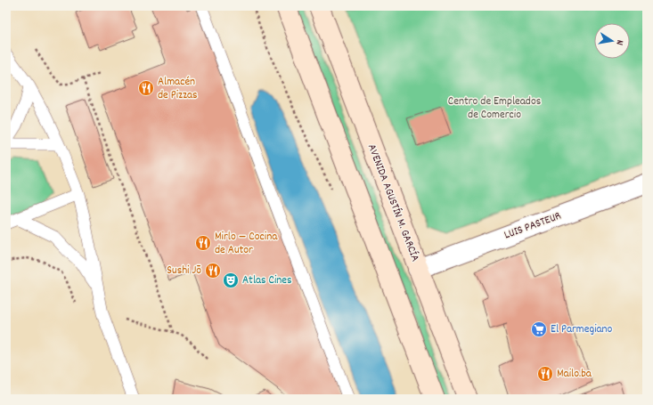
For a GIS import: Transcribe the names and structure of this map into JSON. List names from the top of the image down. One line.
{"streets":{"main road":["AVENIDA AGUSTÍN M. GARCÍA"],"street":["LUIS PASTEUR"]},"crossings":[["AVENIDA AGUSTÍN M. GARCÍA","LUIS PASTEUR"]],"parks":["Centro de Empleados de Comercio"],"places":{"restaurant":["Almacén de Pizzas","Mirlo — Cocina de Autor","Sushi Jō","Mailo.ba"],"theatre":["Atlas Cines"],"supermarket":["El Parmegiano"]},"north":"right"}
